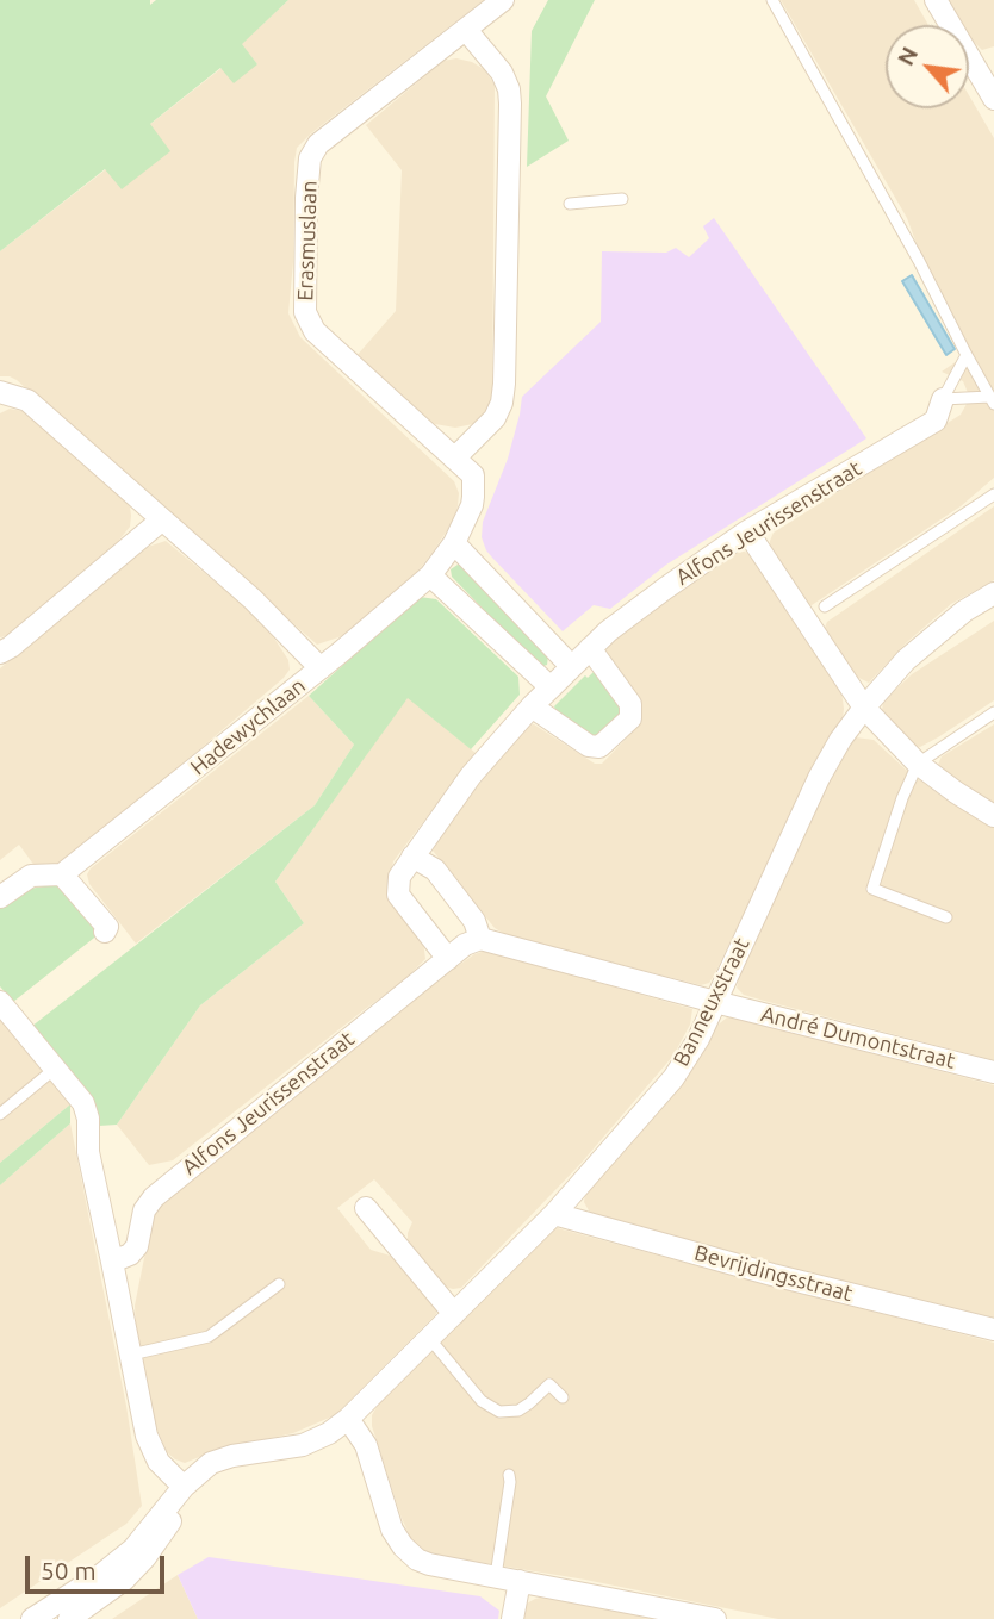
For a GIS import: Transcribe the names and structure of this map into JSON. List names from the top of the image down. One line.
{"streets":{"street":["Erasmuslaan","Alfons Jeurissenstraat","Hadewychlaan","Banneuxstraat","André Dumontstraat","Bevrijdingsstraat"]},"crossings":[["Erasmuslaan","Hadewychlaan"],["Alfons Jeurissenstraat","André Dumontstraat"],["Banneuxstraat","André Dumontstraat"],["Banneuxstraat","Bevrijdingsstraat"]],"scale_bar":"50 m","north":"top left"}
